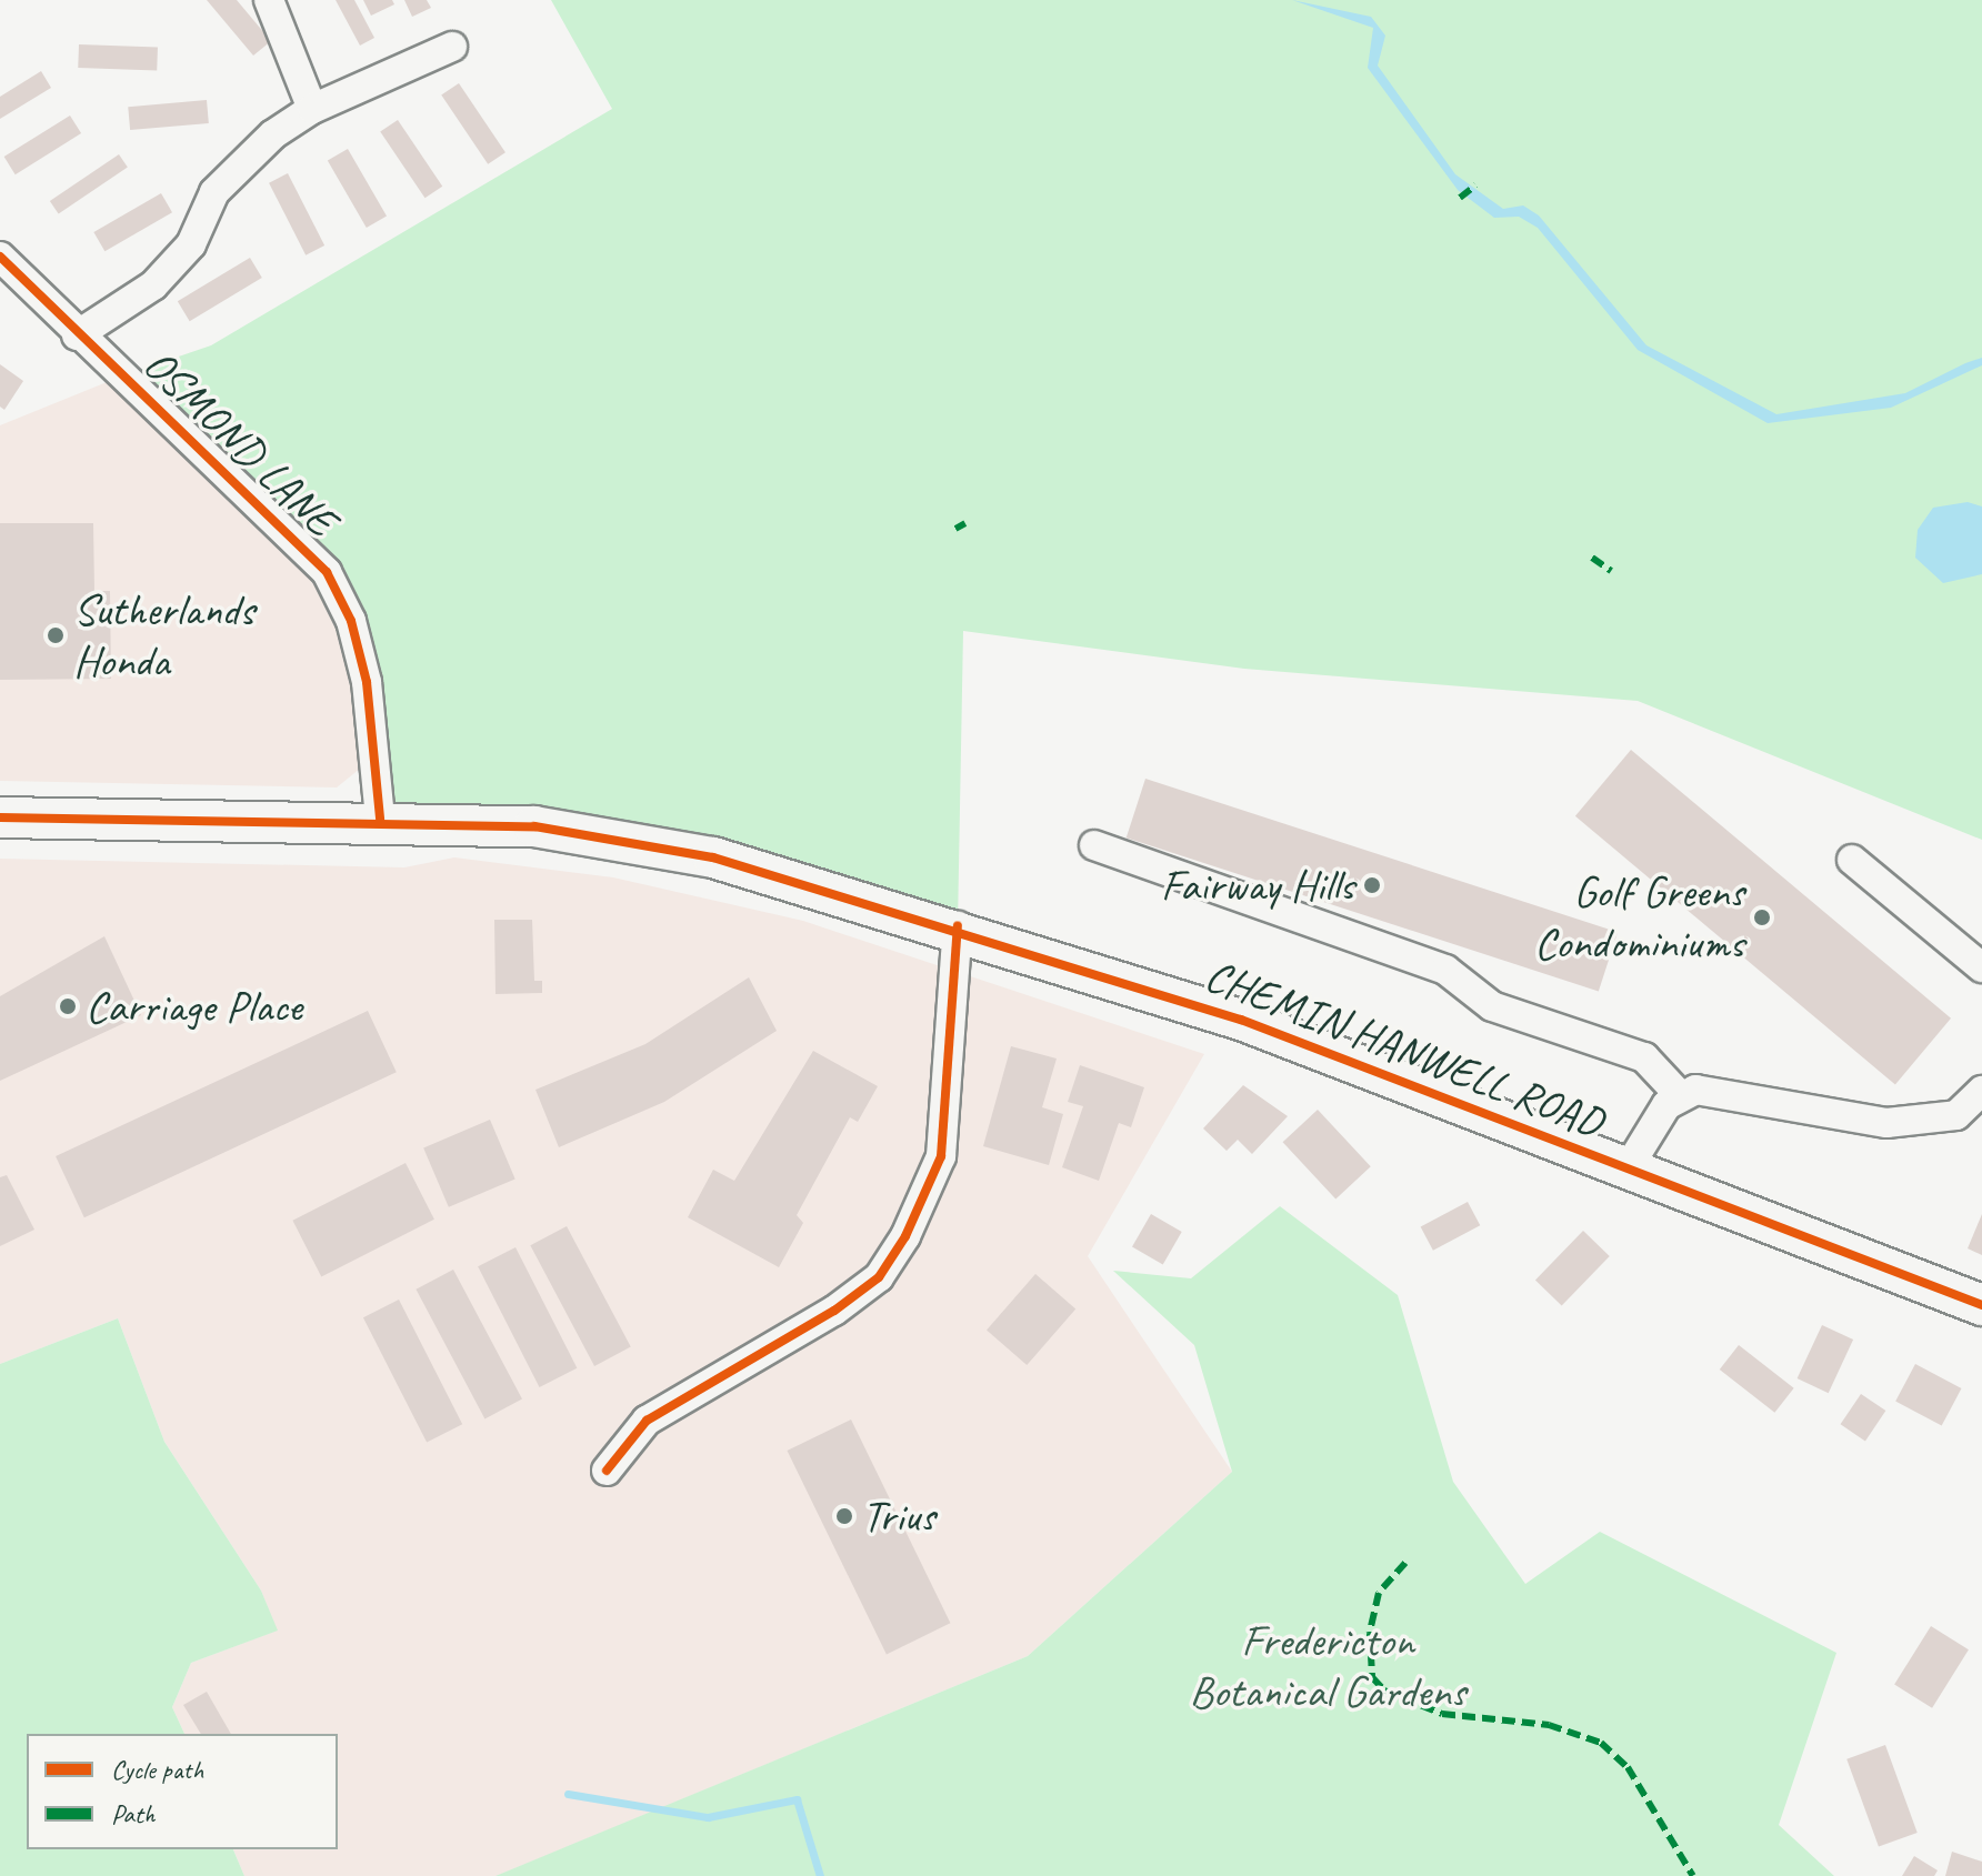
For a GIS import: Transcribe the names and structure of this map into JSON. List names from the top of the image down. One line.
{"streets":{"main road":["CHEMIN HANWELL ROAD"],"street":["OSMOND LANE"]},"crossings":[["OSMOND LANE","CHEMIN HANWELL ROAD"]],"parks":["Fredericton Botanical Gardens"],"places":["Sutherlands Honda","Fairway Hills","Golf Greens Condominiums","Carriage Place","Trius"],"legend":["Cycle path","Path"]}
